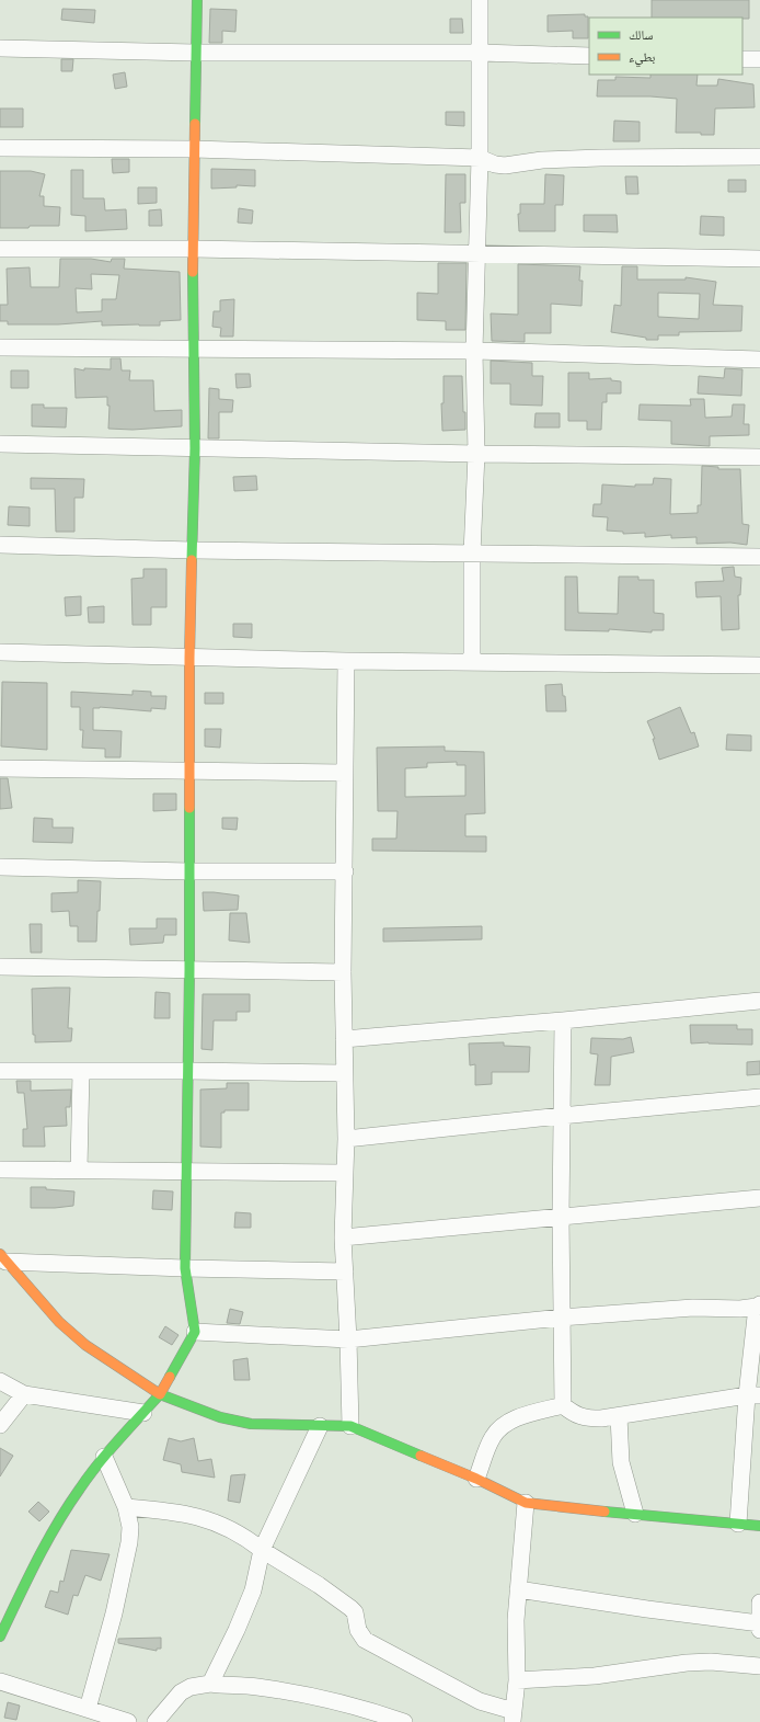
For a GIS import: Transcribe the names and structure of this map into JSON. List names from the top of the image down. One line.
{"legend":["سالك","بطيء"]}
